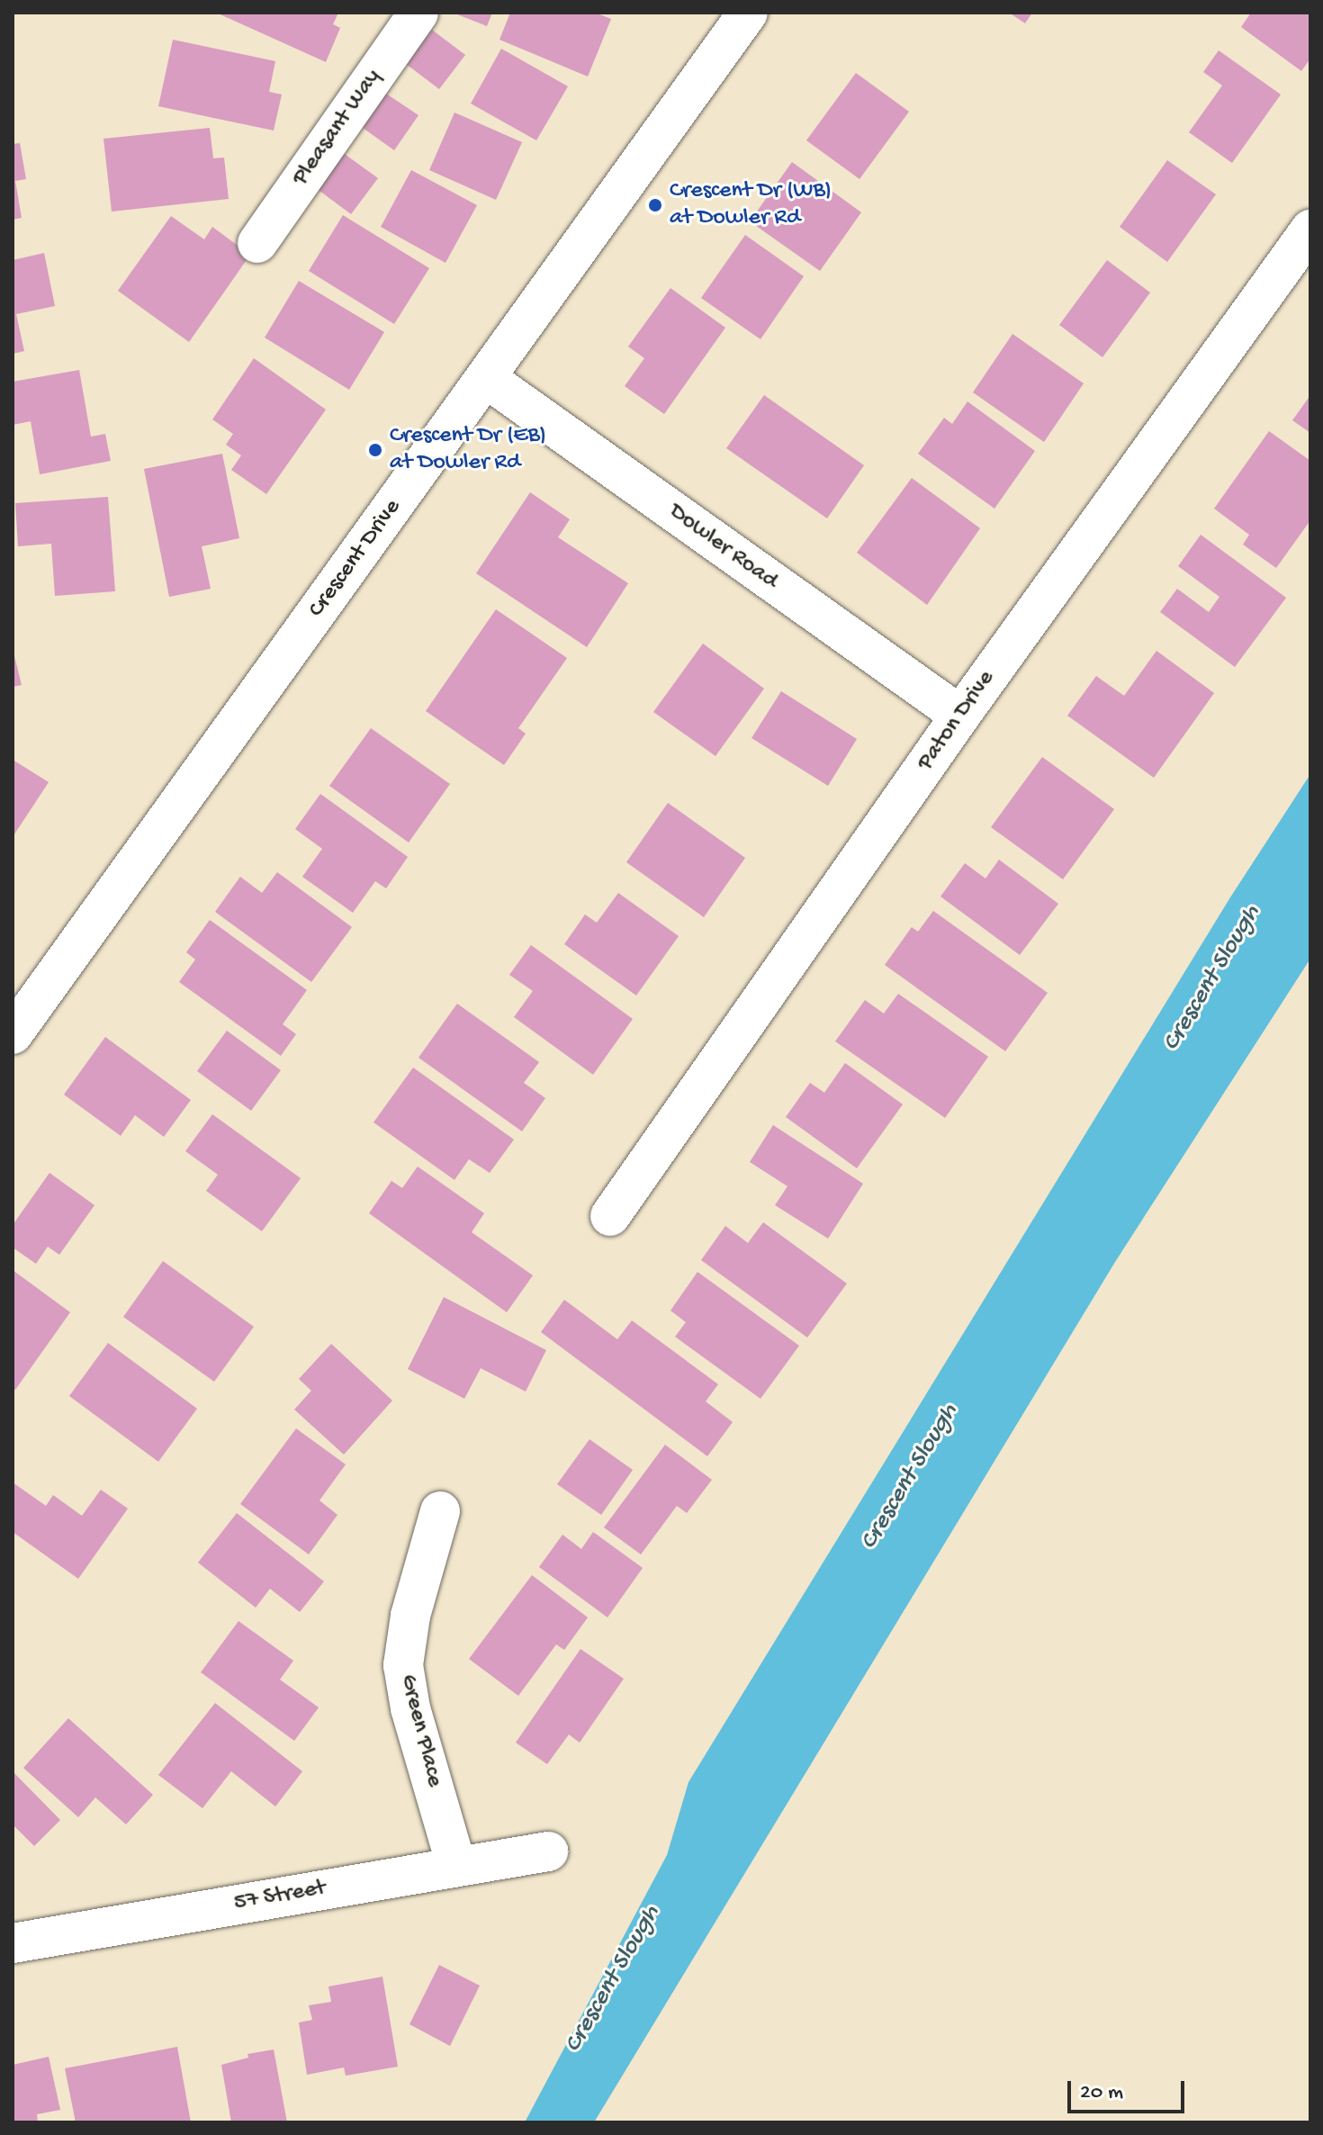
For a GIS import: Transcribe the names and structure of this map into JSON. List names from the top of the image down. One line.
{"streets":{"street":["Pleasant Way","Dowler Road","Crescent Drive","Paton Drive","Green Place","57 Street"]},"crossings":[["Dowler Road","Crescent Drive"],["Dowler Road","Paton Drive"],["Green Place","57 Street"]],"water":["Crescent Slough"],"places":["Crescent Dr (WB) at Dowler Rd","Crescent Dr (EB) at Dowler Rd"],"scale_bar":"20 m"}
